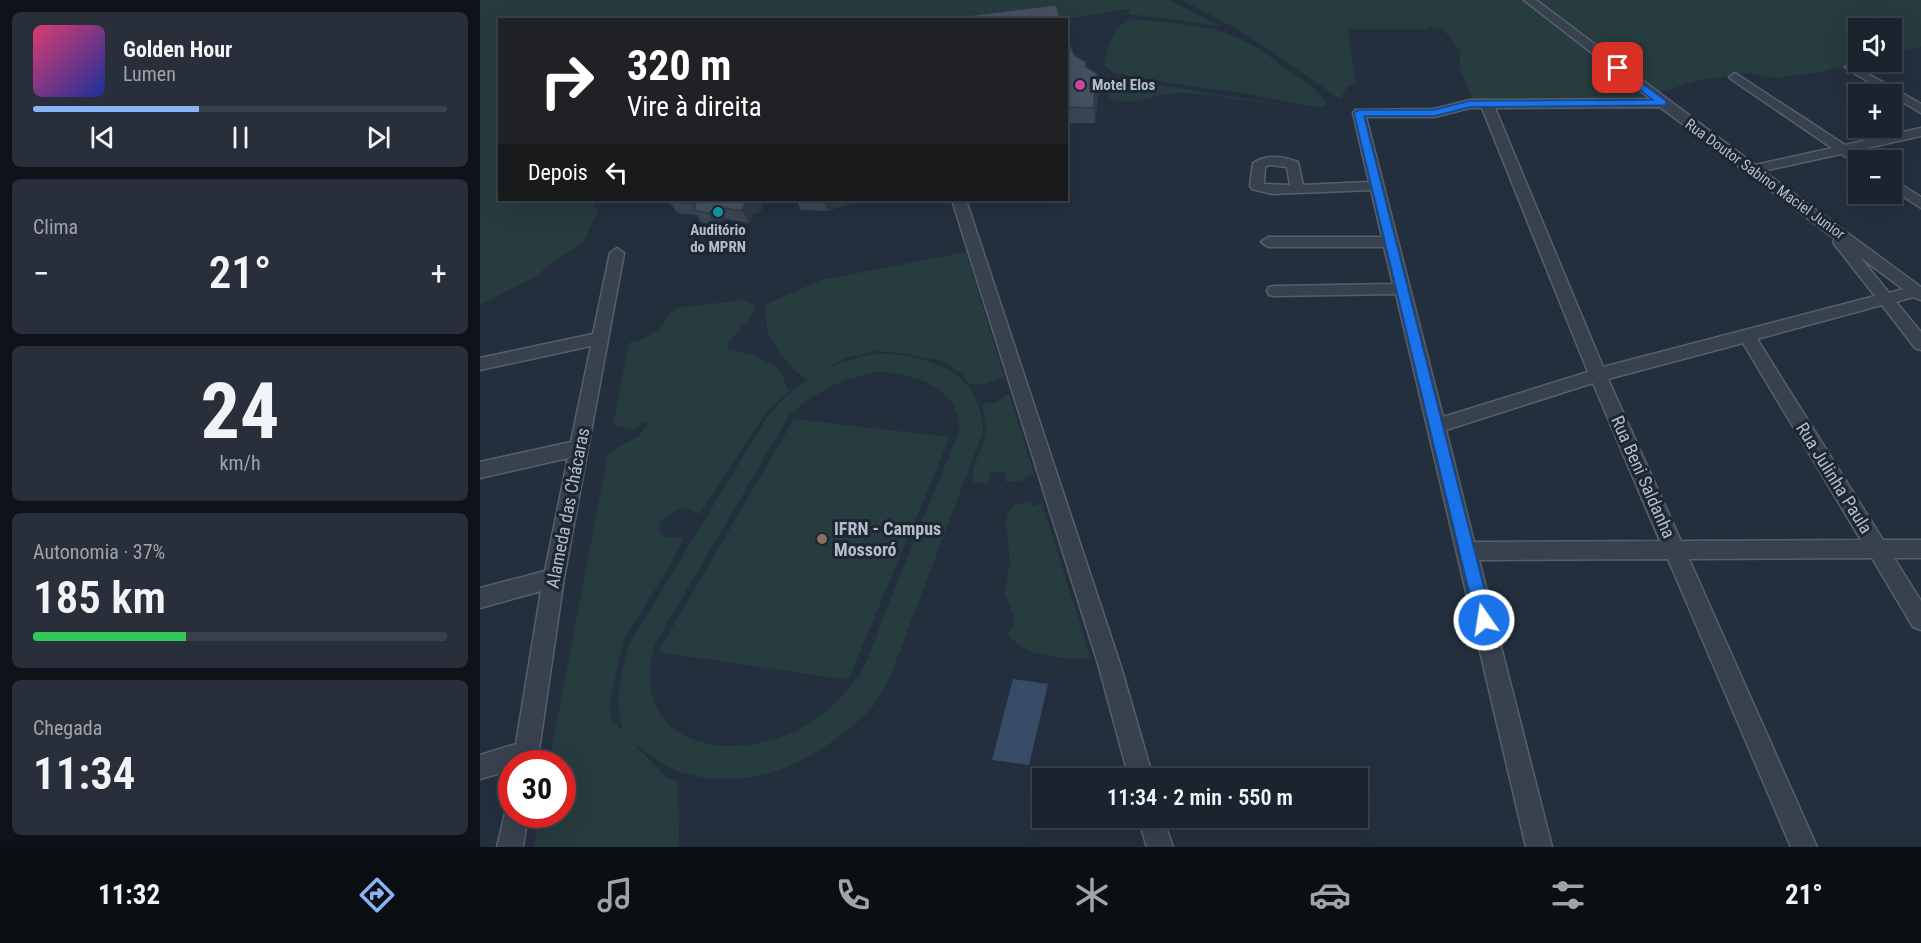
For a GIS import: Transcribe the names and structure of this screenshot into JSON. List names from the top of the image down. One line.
{"streets":{"street":["Rua Doutor Sabino Maciel Junior","Rua Beni Saldanha","Rua Julinha Paula","Alameda das Chácaras"]},"places":["Motel Elos","Auditório do MPRN","IFRN - Campus Mossoró"],"page":{"map_buttons":["+","−"],"turn":["320 m","Vire à direita"],"song":["Golden Hour","Lumen"],"then":"Depois","tile":["Clima",["24","km/h"],["Autonomia · 37%","185 km"],["Chegada","11:34"]],"heat":["−","21°","+"],"limit":"30","trip":"11:34 · 2 min · 550 m","tabs":["11:32","21°"]}}
